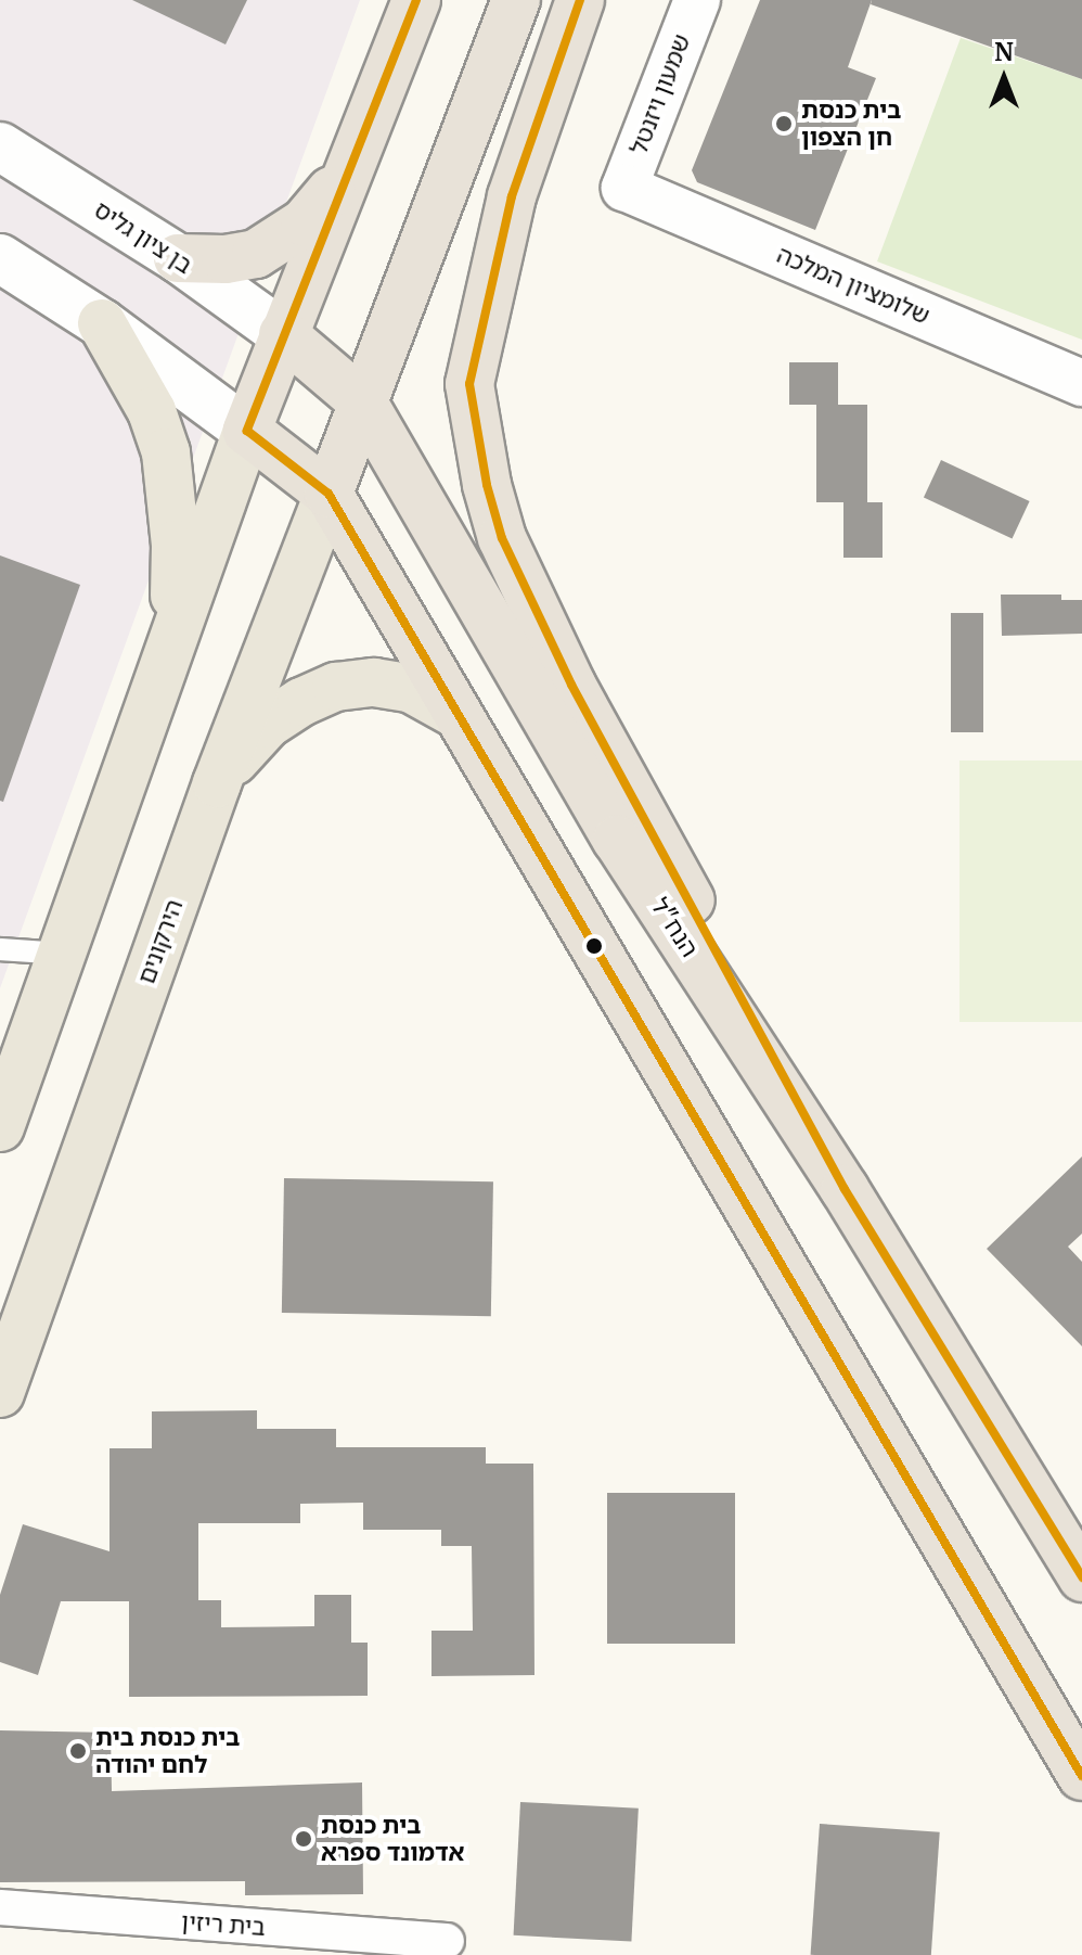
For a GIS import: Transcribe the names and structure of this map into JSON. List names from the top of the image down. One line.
{"streets":{"highway":["הנח\"ל"],"main road":["הירקונים"],"street":["שמעון ויזנטל","בן ציון גליס","שלומציון המלכה","בית ריזין"]},"crossings":[["שמעון ויזנטל","שלומציון המלכה"],["בן ציון גליס","הנח\"ל"]],"places":["בית כנסת חן הצפון","בית כנסת בית לחם יהודה","בית כנסת אדמונד ספרא"],"north":"top"}
